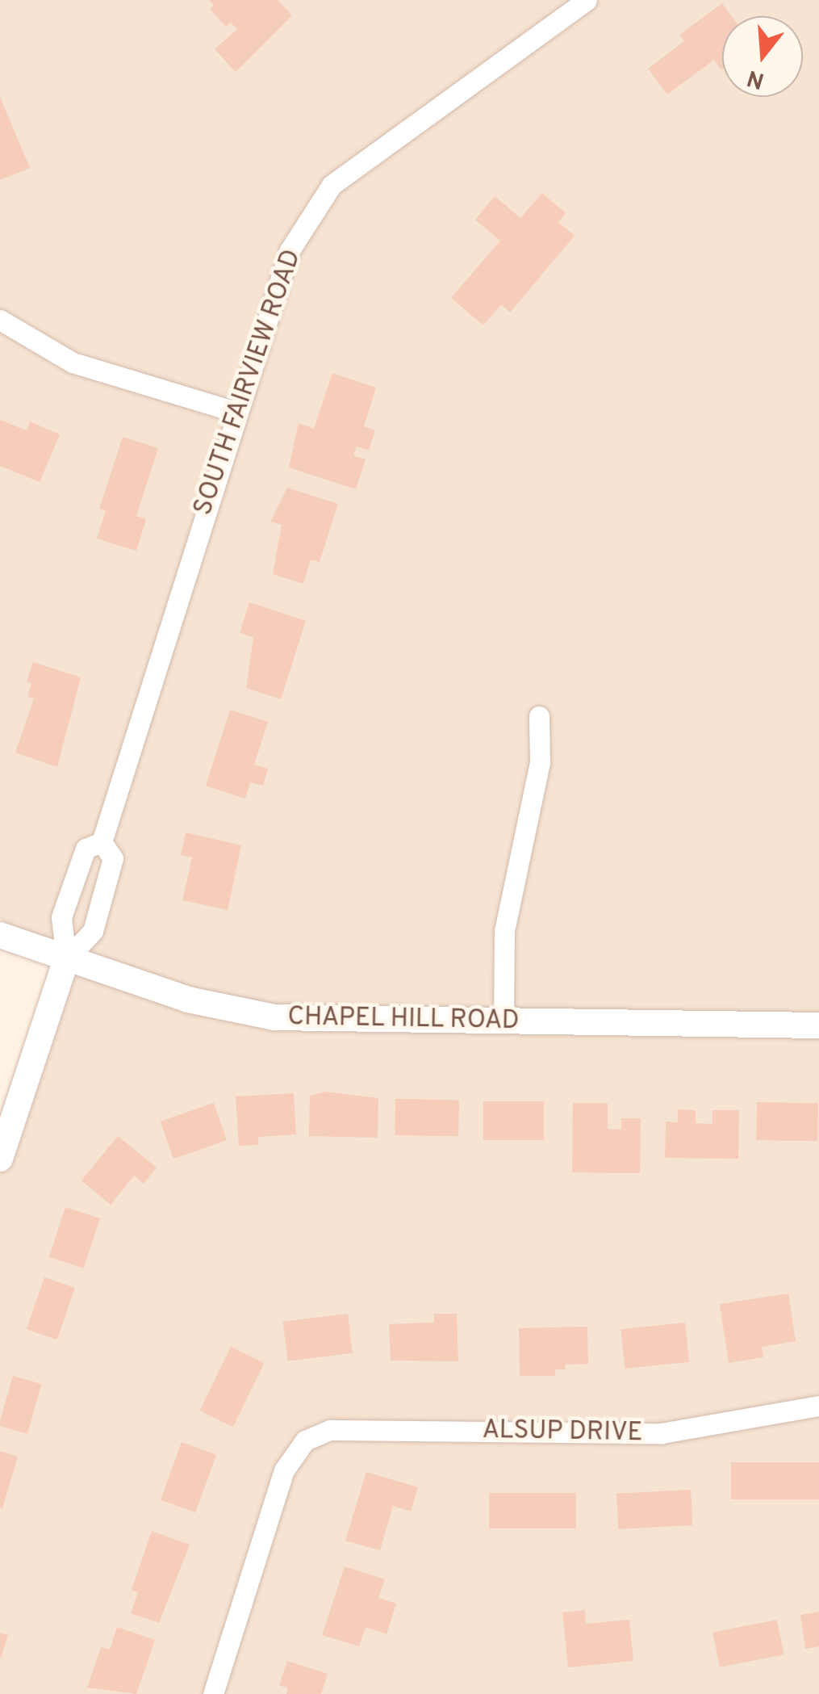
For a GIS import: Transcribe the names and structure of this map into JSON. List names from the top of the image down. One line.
{"streets":{"street":["SOUTH FAIRVIEW ROAD","CHAPEL HILL ROAD","ALSUP DRIVE"]},"north":"bottom"}
